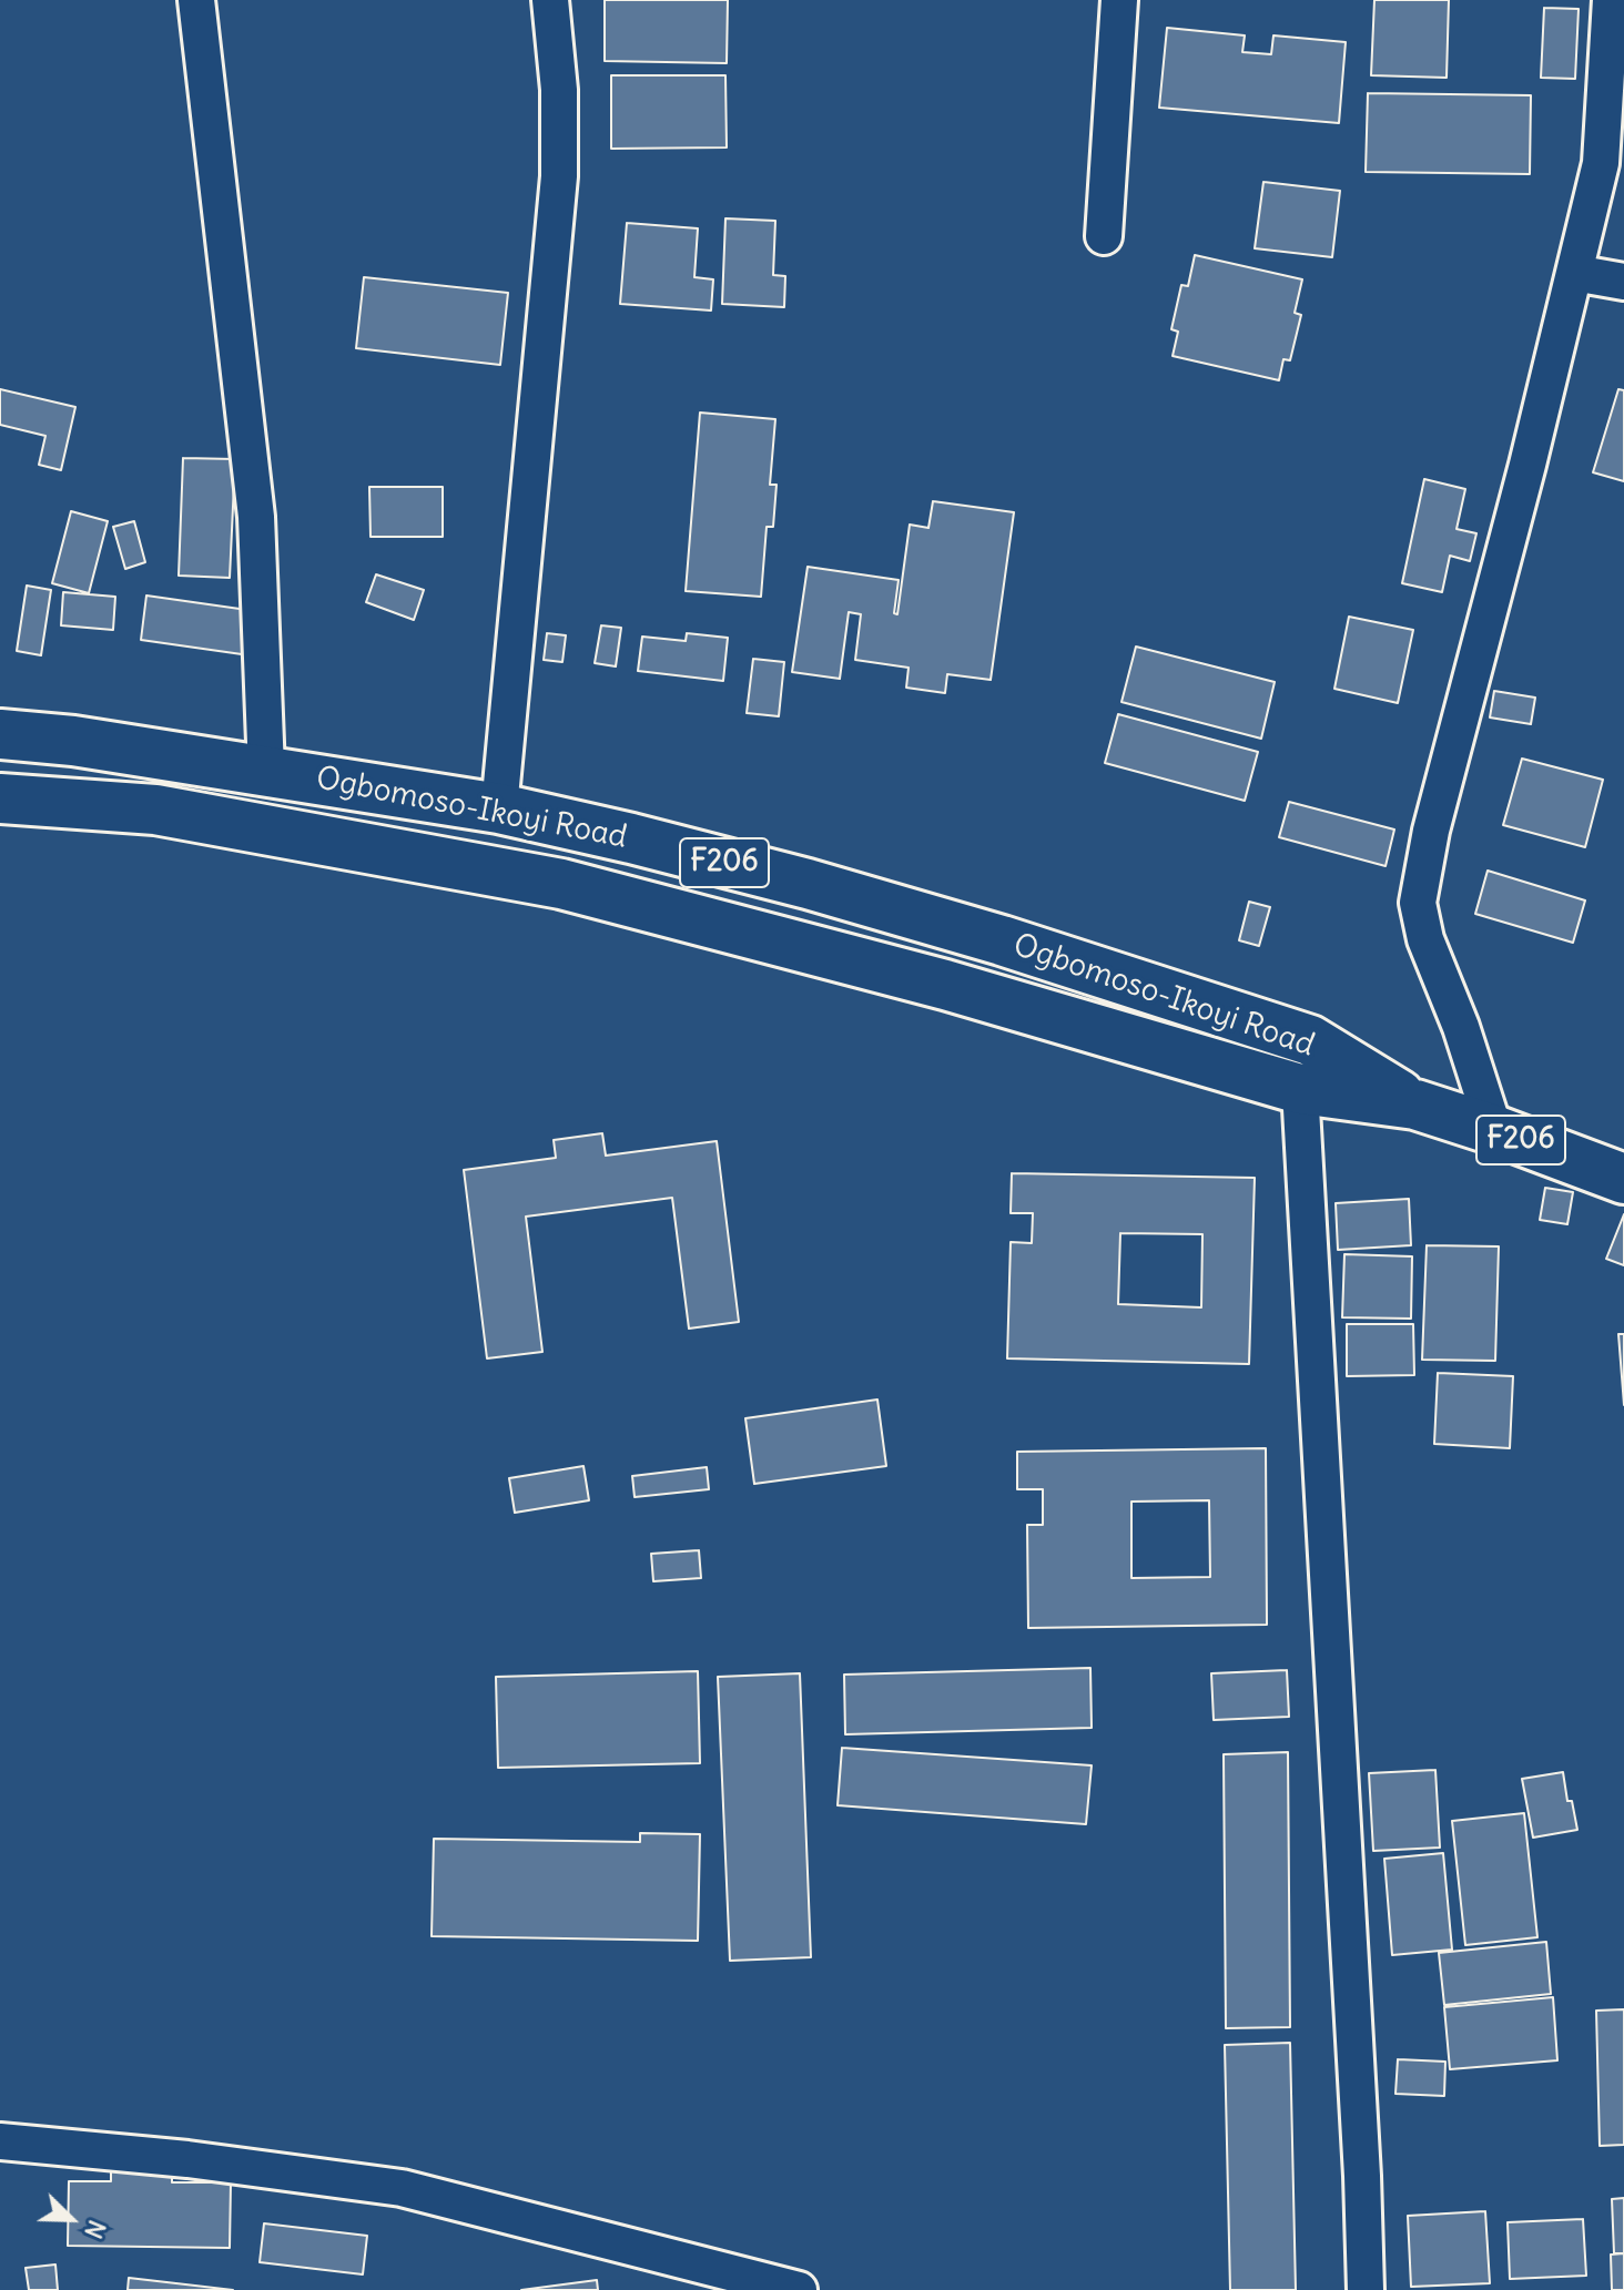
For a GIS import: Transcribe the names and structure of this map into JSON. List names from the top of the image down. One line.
{"streets":{"main road":["Ogbomoso-Ikoyi Road","F206"]},"crossings":[["Ogbomoso-Ikoyi Road","F206"]],"north":"bottom right"}
